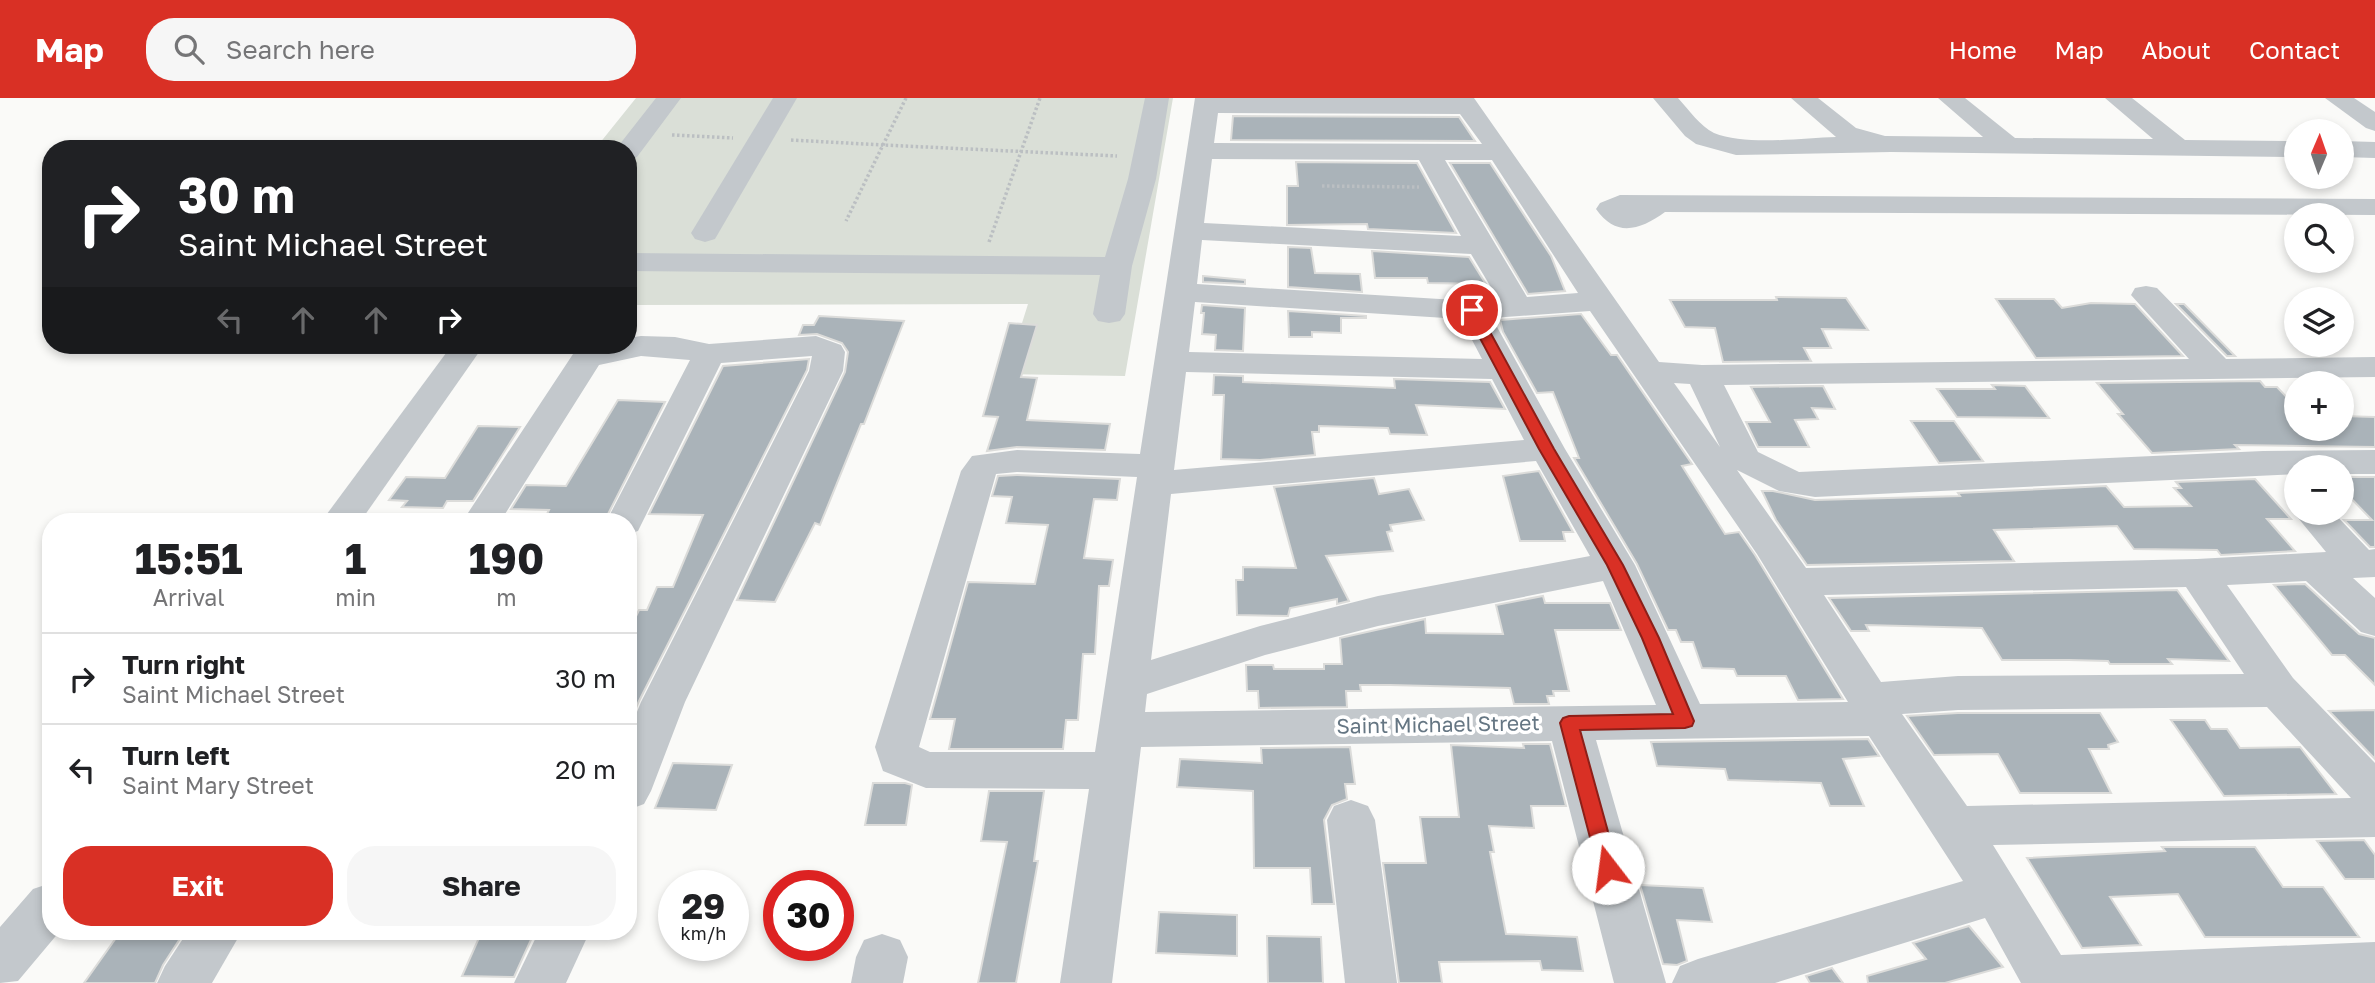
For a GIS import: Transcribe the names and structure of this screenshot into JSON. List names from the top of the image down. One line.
{"streets":{"street":["Saint Michael Street"]},"north":"top","page":{"header":"Map","search":"Search here","nav":["Home","Map","About","Contact"],"map_buttons":["+","−"],"turn":["30 m","Saint Michael Street"],"eta":["15:51","Arrival","1","min","190","m"],"list":[{"name":"Turn right","note":"Saint Michael Street","value":"30 m"},{"name":"Turn left","note":"Saint Mary Street","value":"20 m"}],"buttons":["Exit","Share"],"speed":"29 km/h","limit":"30"}}
